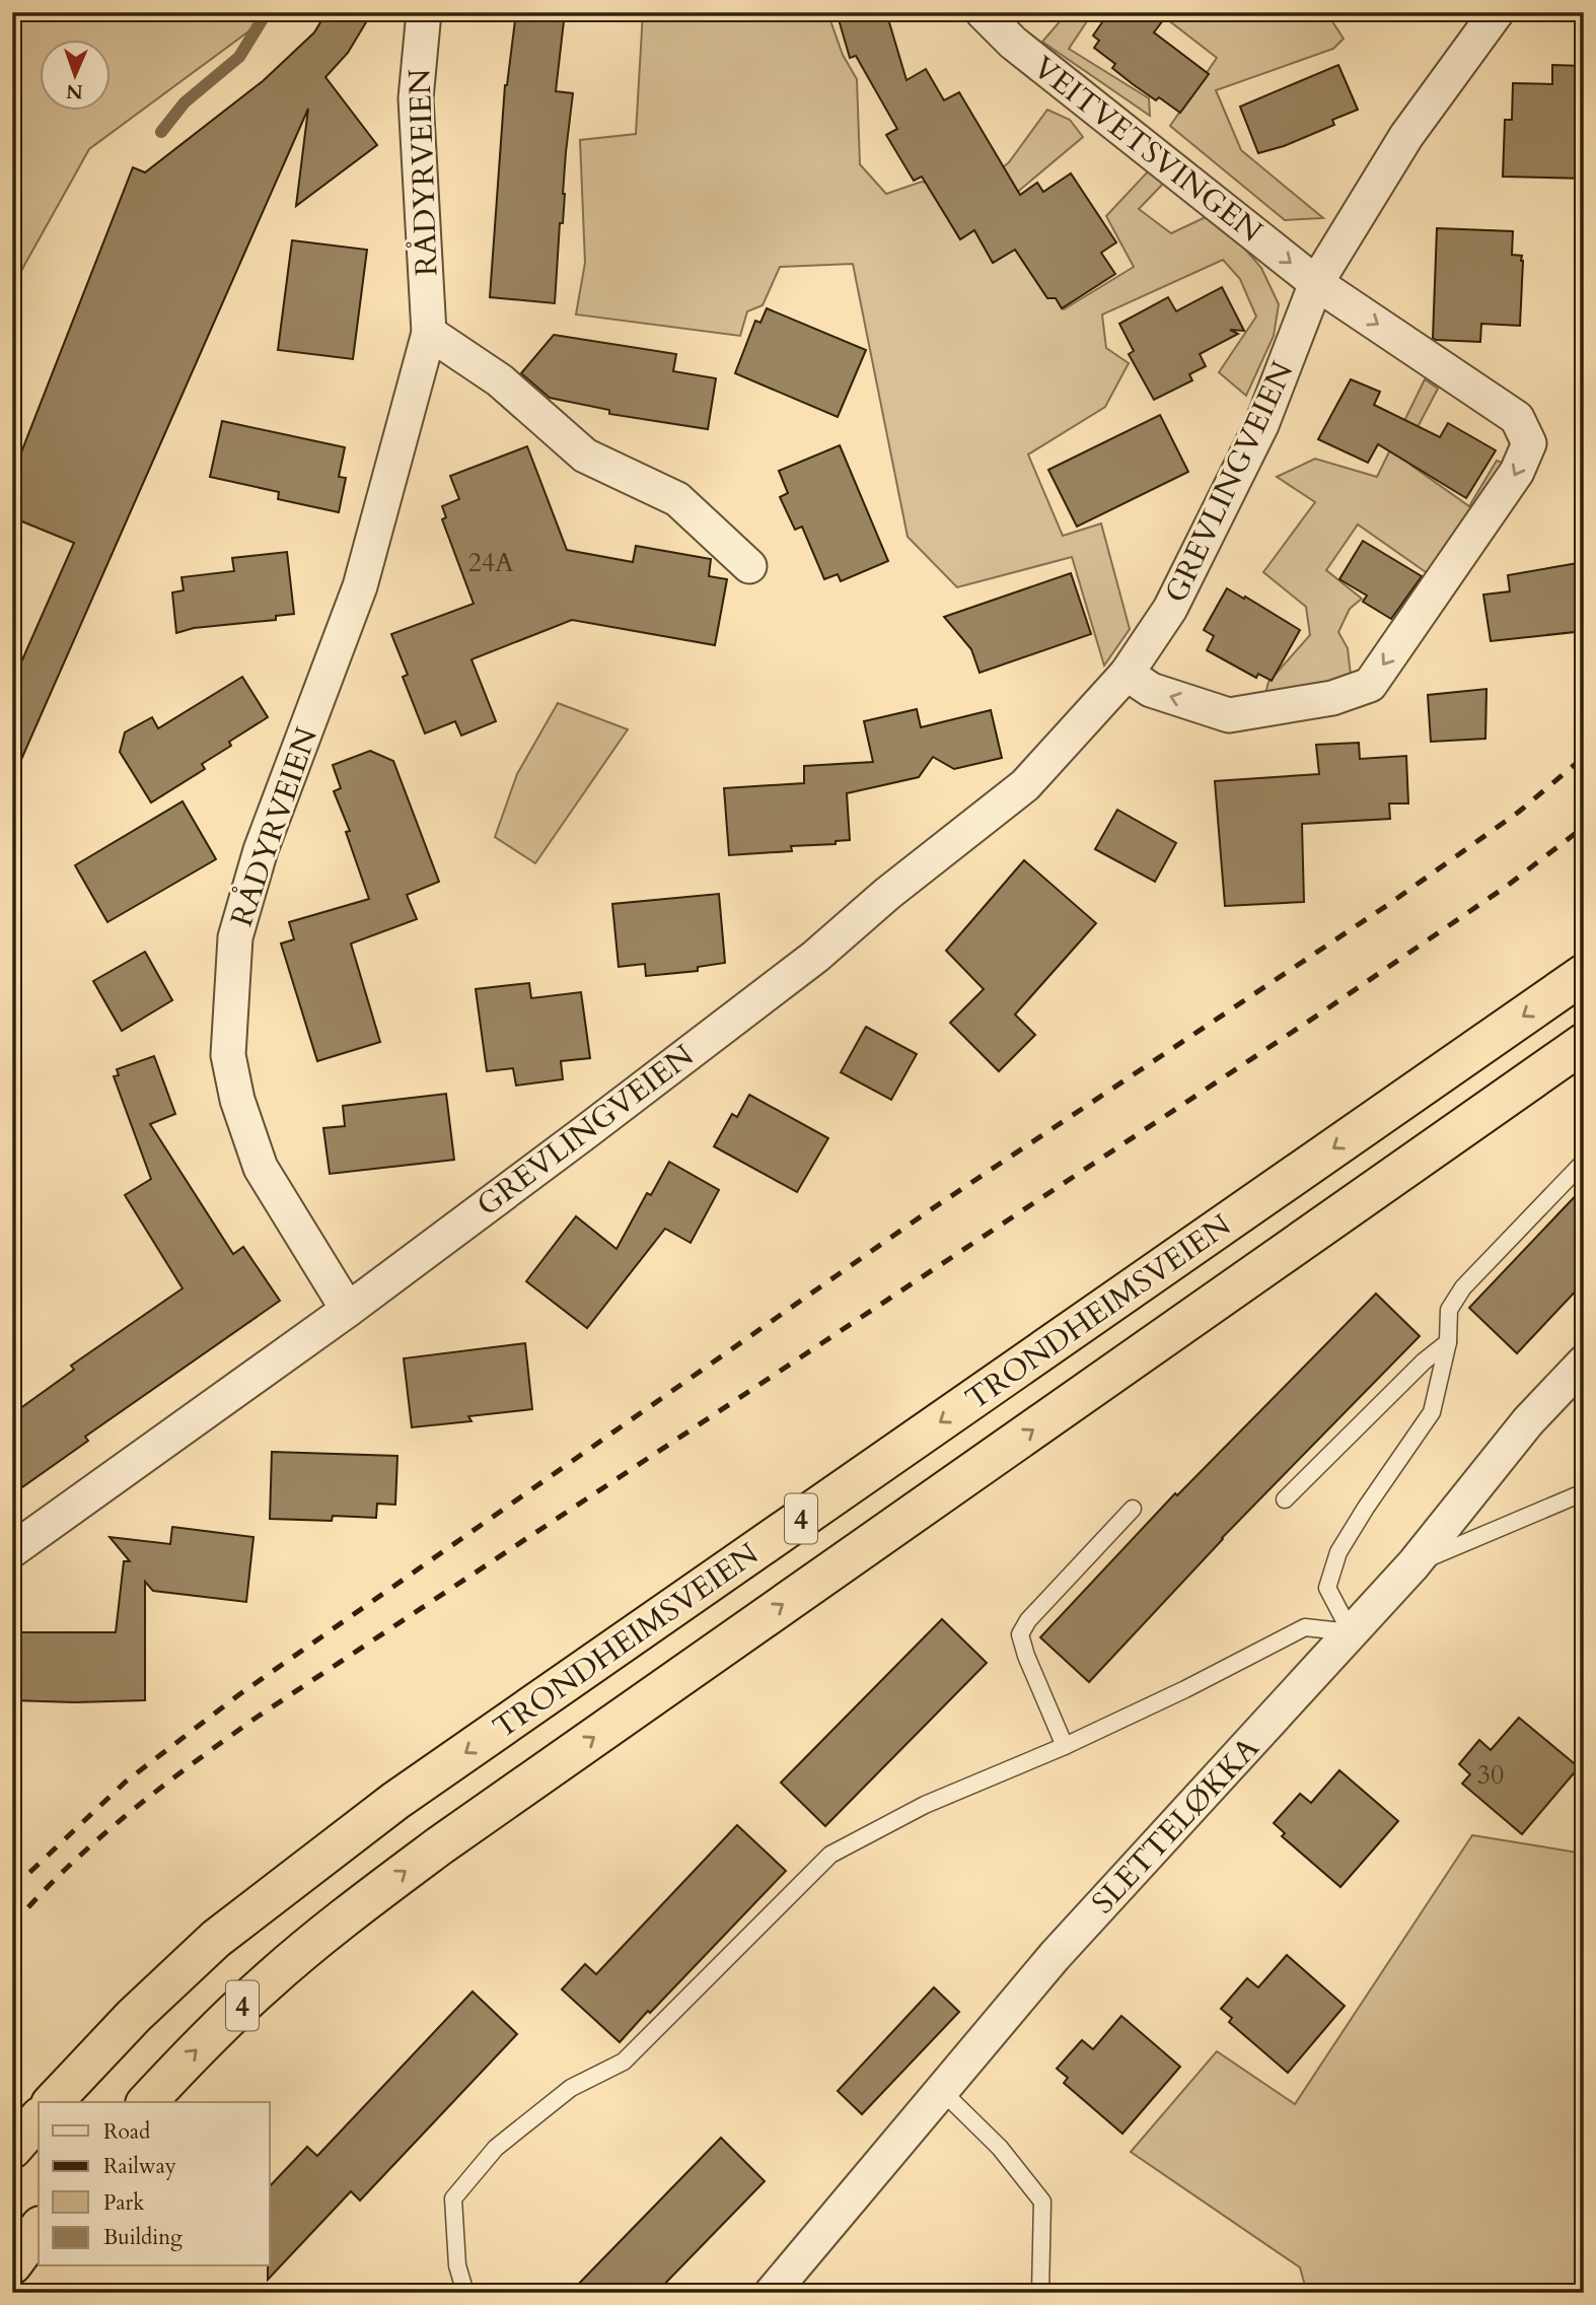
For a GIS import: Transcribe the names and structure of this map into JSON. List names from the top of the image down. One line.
{"streets":{"highway":["TRONDHEIMSVEIEN","4"],"street":["VEITVETSVINGEN","RÅDYRVEIEN","GREVLINGVEIEN","SLETTELØKKA"]},"crossings":[["VEITVETSVINGEN","GREVLINGVEIEN"],["RÅDYRVEIEN","GREVLINGVEIEN"]],"one_way":["VEITVETSVINGEN"],"house_numbers":["24A","30"],"legend":["Road","Railway","Park","Building"],"north":"bottom"}
